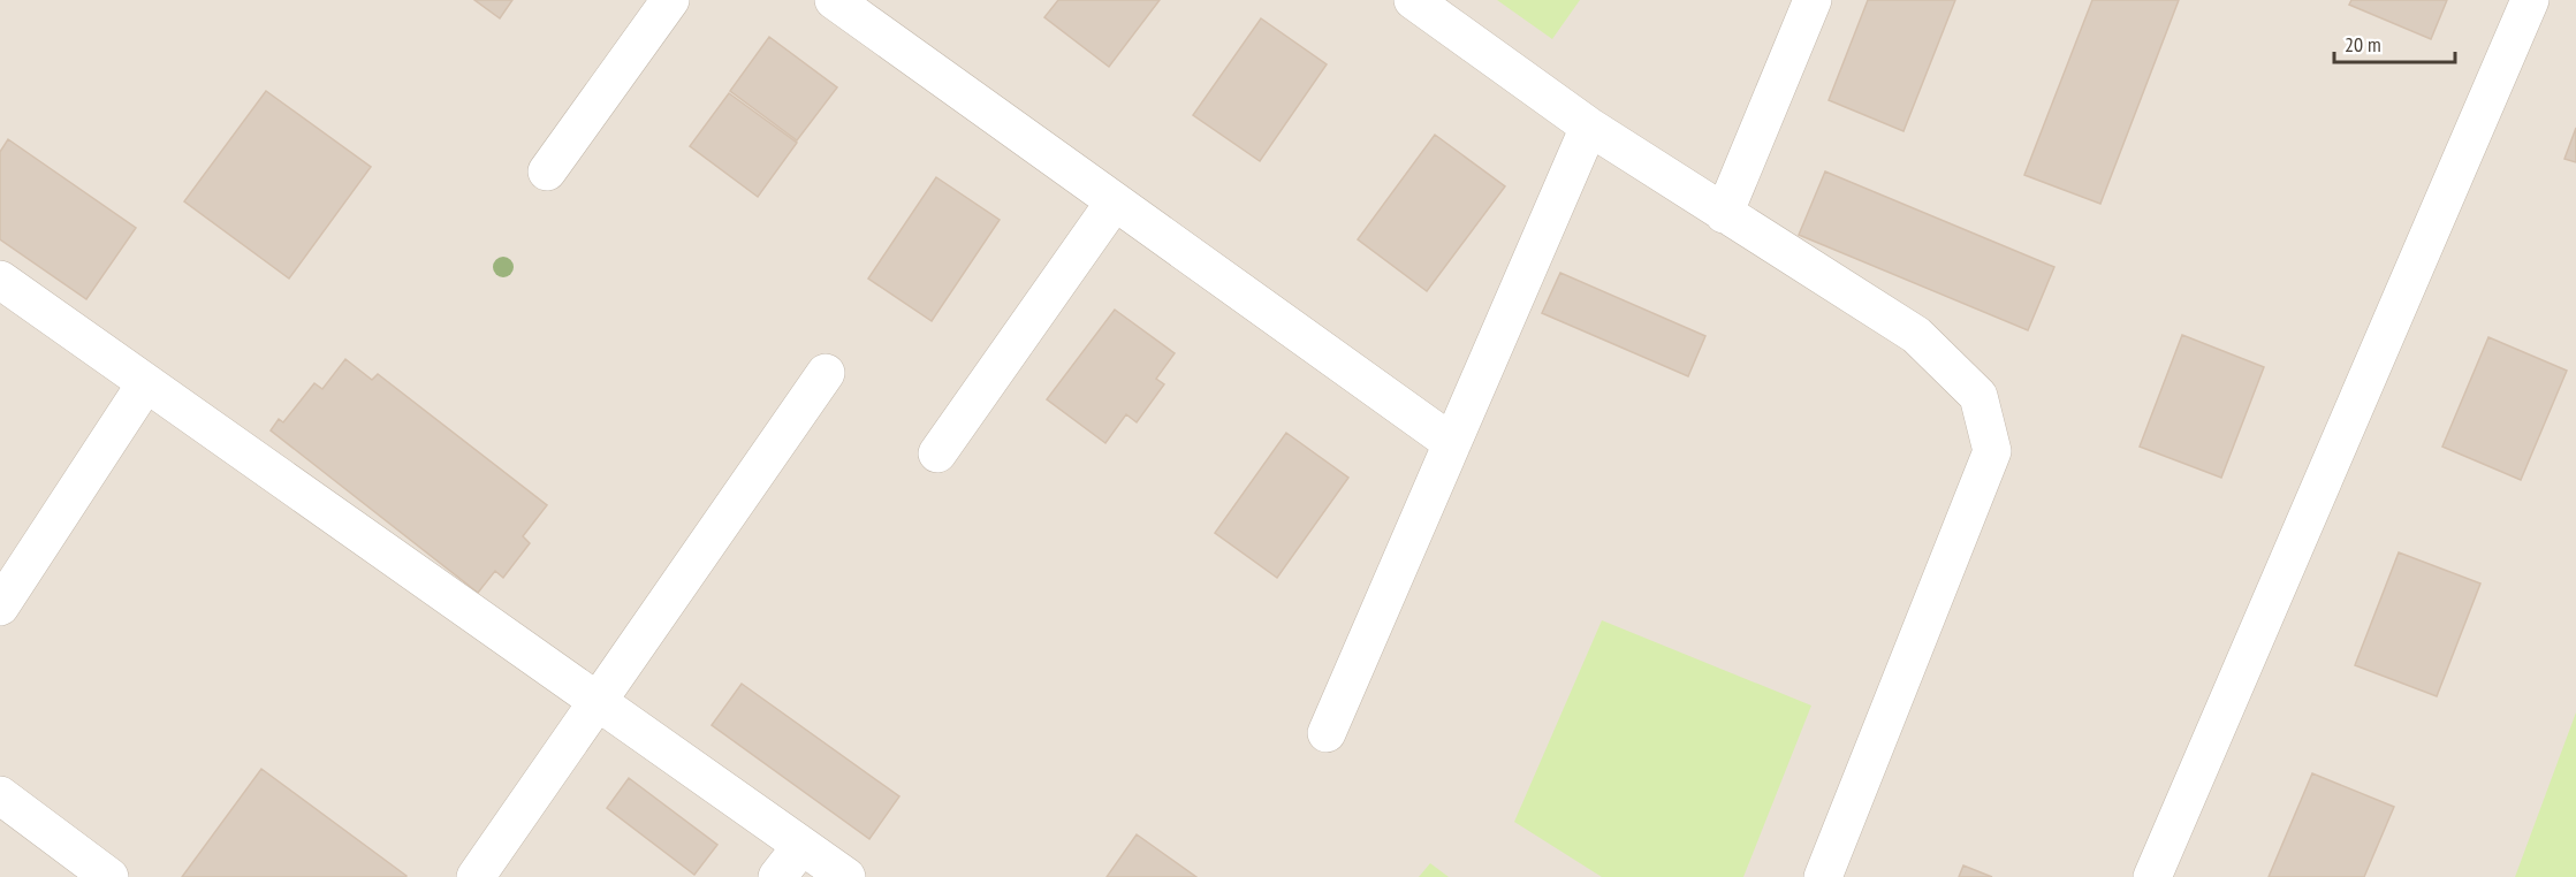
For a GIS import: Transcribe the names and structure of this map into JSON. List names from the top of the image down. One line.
{"scale_bar":"20 m"}
